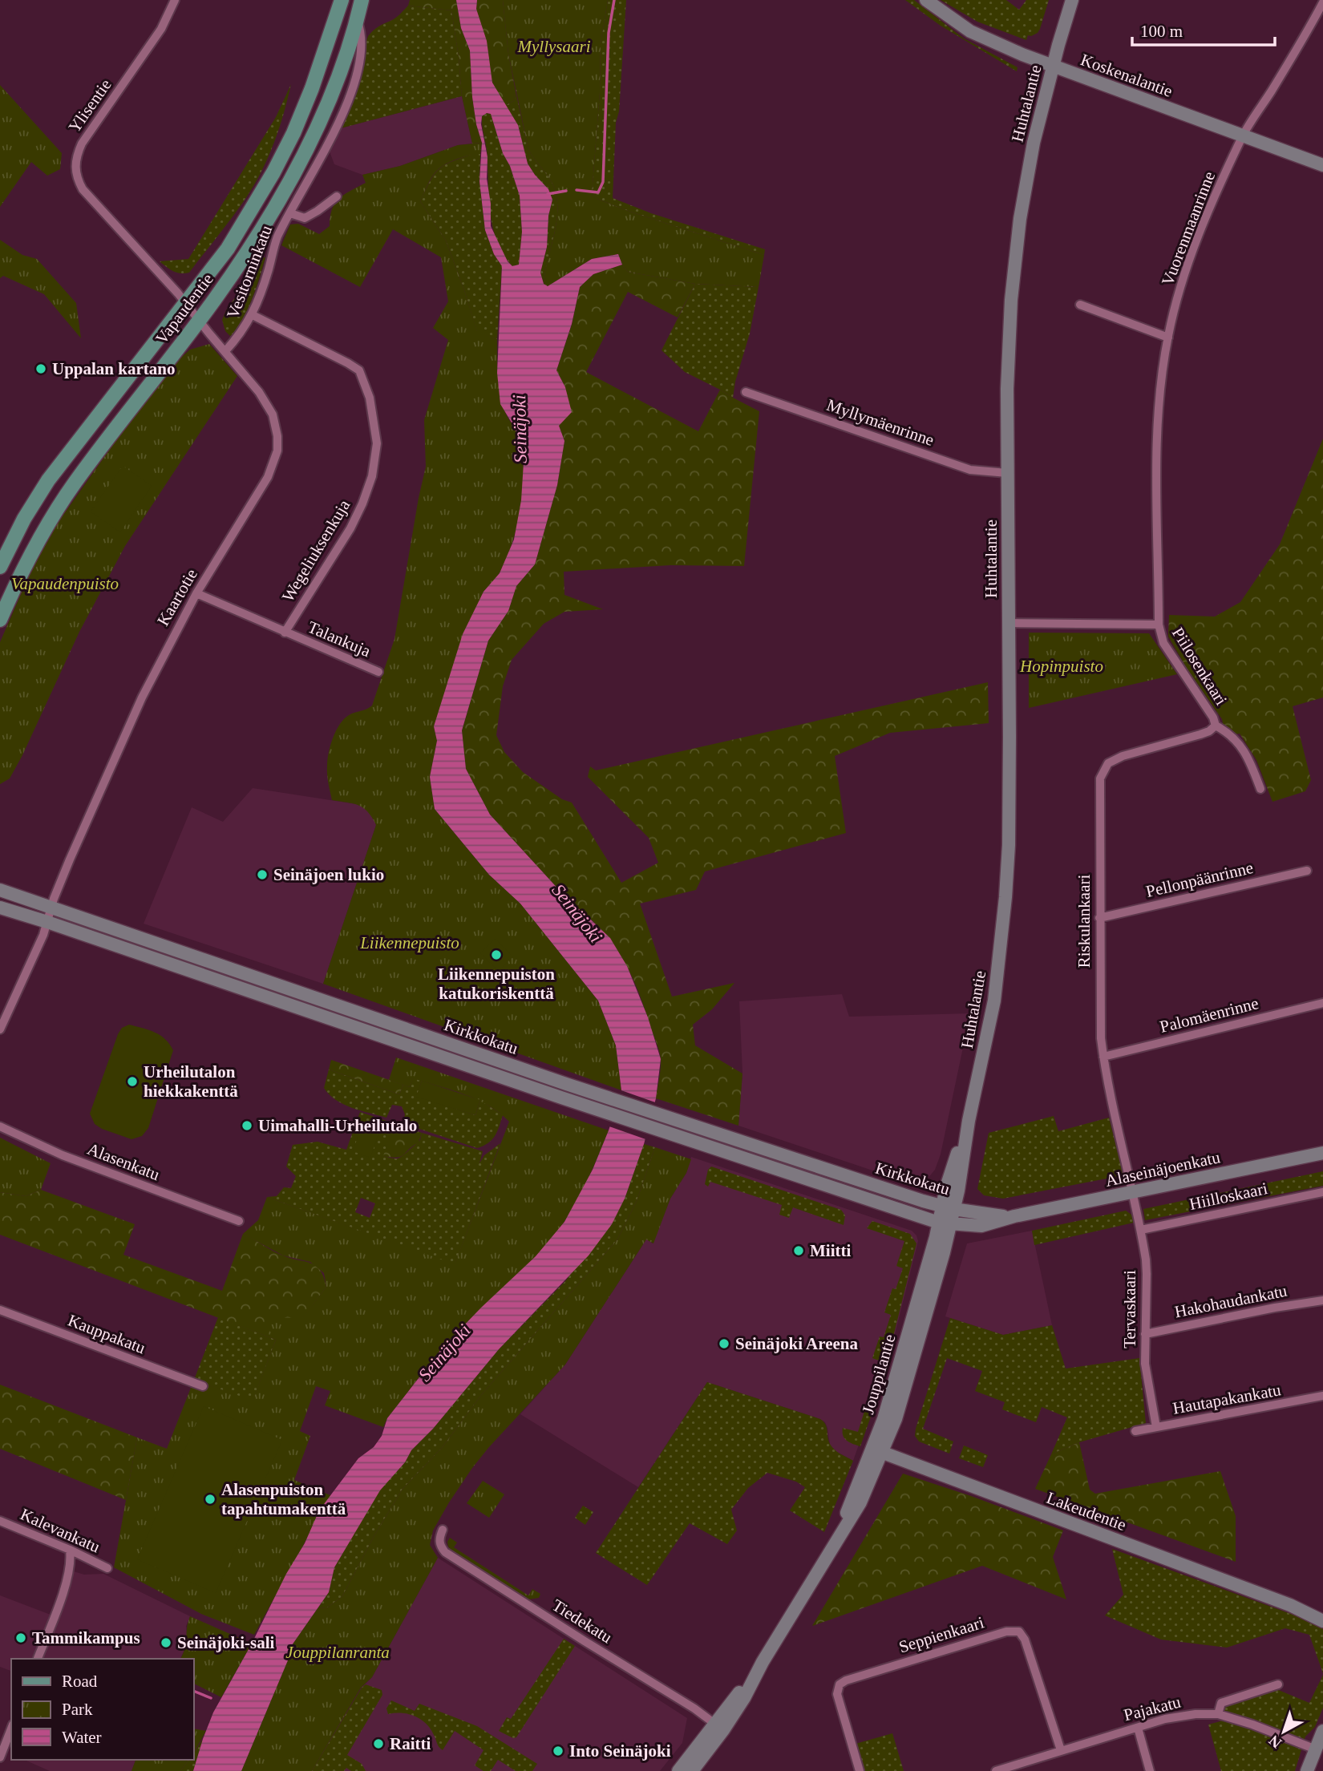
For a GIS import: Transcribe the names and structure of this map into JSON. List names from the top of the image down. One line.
{"streets":{"main road":["Koskenalantie","Huhtalantie","Vapaudentie","Kirkkokatu","Alaseinäjoenkatu","Jouppilantie","Lakeudentie"],"street":["Ylisentie","Vuorenmaanrinne","Vesitorninkatu","Myllymäenrinne","Wegeliuksenkuja","Kaartotie","Talankuja","Piilosenkaari","Pellonpäänrinne","Riskulankaari","Palomäenrinne","Alasenkatu","Hiilloskaari","Hakohaudankatu","Tervaskaari","Kauppakatu","Hautapakankatu","Kalevankatu","Tiedekatu","Seppienkaari","Pajakatu"]},"crossings":[["Koskenalantie","Huhtalantie"],["Koskenalantie","Vuorenmaanrinne"],["Huhtalantie","Myllymäenrinne"],["Huhtalantie","Piilosenkaari"],["Huhtalantie","Kirkkokatu"],["Huhtalantie","Alaseinäjoenkatu"],["Huhtalantie","Jouppilantie"],["Ylisentie","Vapaudentie"],["Ylisentie","Kaartotie"],["Vuorenmaanrinne","Piilosenkaari"],["Vesitorninkatu","Vapaudentie"],["Vesitorninkatu","Wegeliuksenkuja"],["Vesitorninkatu","Kaartotie"],["Vapaudentie","Kaartotie"],["Wegeliuksenkuja","Talankuja"],["Kaartotie","Talankuja"],["Kaartotie","Kirkkokatu"],["Piilosenkaari","Riskulankaari"],["Pellonpäänrinne","Riskulankaari"],["Riskulankaari","Palomäenrinne"],["Riskulankaari","Alaseinäjoenkatu"],["Riskulankaari","Tervaskaari"],["Kirkkokatu","Alaseinäjoenkatu"],["Kirkkokatu","Jouppilantie"],["Alaseinäjoenkatu","Tervaskaari"],["Alaseinäjoenkatu","Jouppilantie"],["Hiilloskaari","Tervaskaari"],["Hakohaudankatu","Tervaskaari"],["Tervaskaari","Hautapakankatu"],["Jouppilantie","Lakeudentie"],["Jouppilantie","Tiedekatu"],["Seppienkaari","Pajakatu"]],"water":["Seinäjoki"],"parks":["Myllysaari","Vapaudenpuisto","Hopinpuisto","Liikennepuisto","Jouppilanranta"],"places":["Uppalan kartano","Seinäjoen lukio","Liikennepuiston katukoriskenttä","Urheilutalon hiekkakenttä","Uimahalli-Urheilutalo","Miitti","Seinäjoki Areena","Alasenpuiston tapahtumakenttä","Tammikampus","Seinäjoki-sali","Raitti","Into Seinäjoki"],"legend":["Road","Park","Water"],"scale_bar":"100 m","north":"bottom left"}
